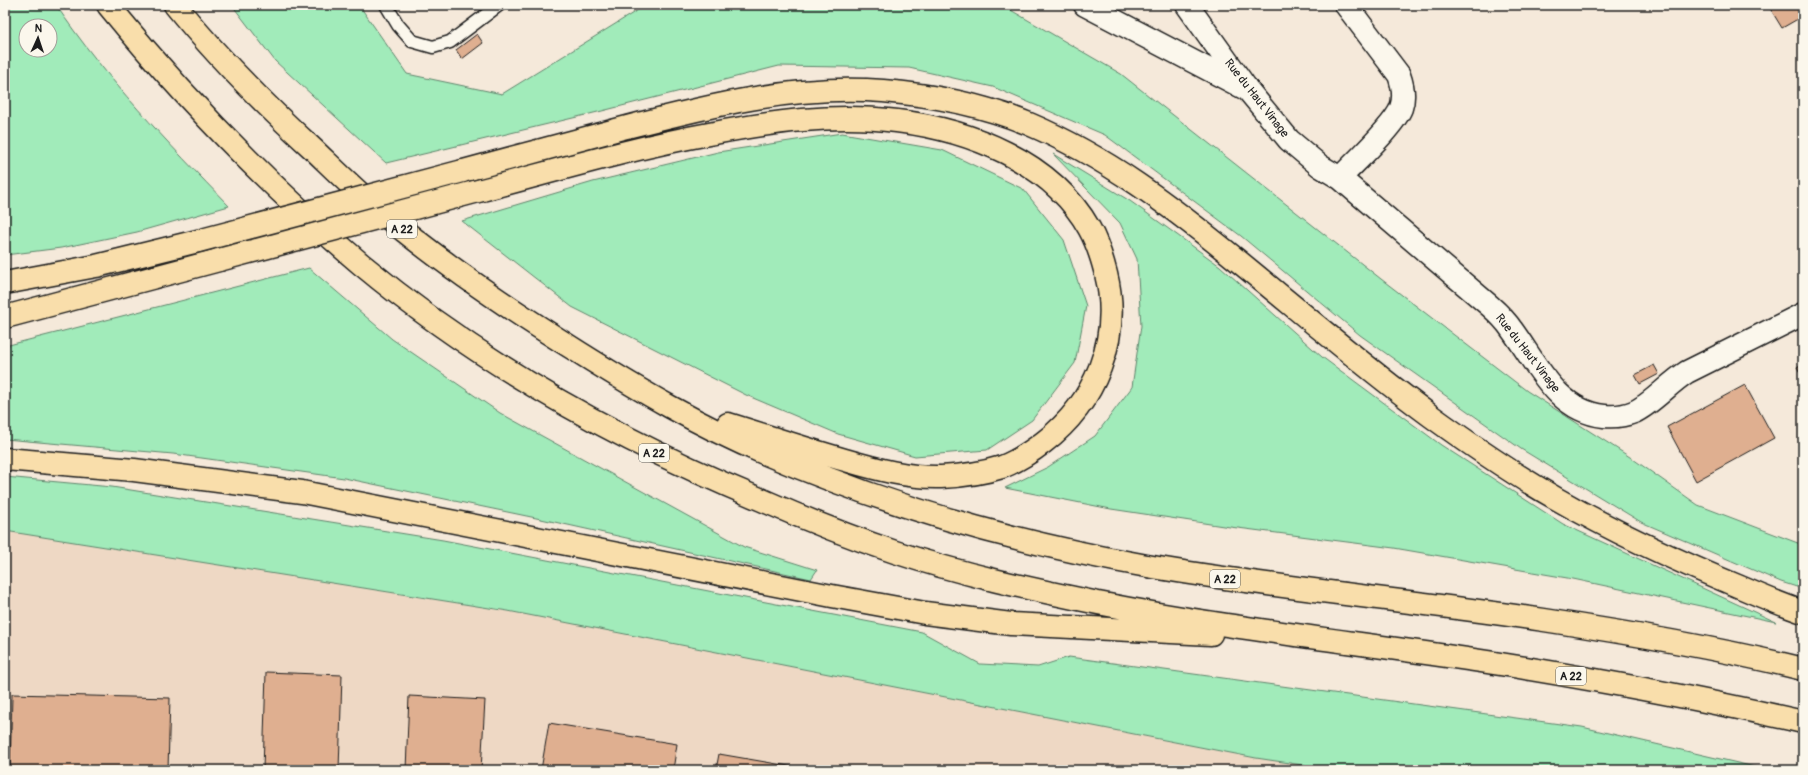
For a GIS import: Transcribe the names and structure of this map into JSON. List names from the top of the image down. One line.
{"streets":{"highway":["A 22"],"street":["Rue du Haut Vinage"]},"north":"top"}
